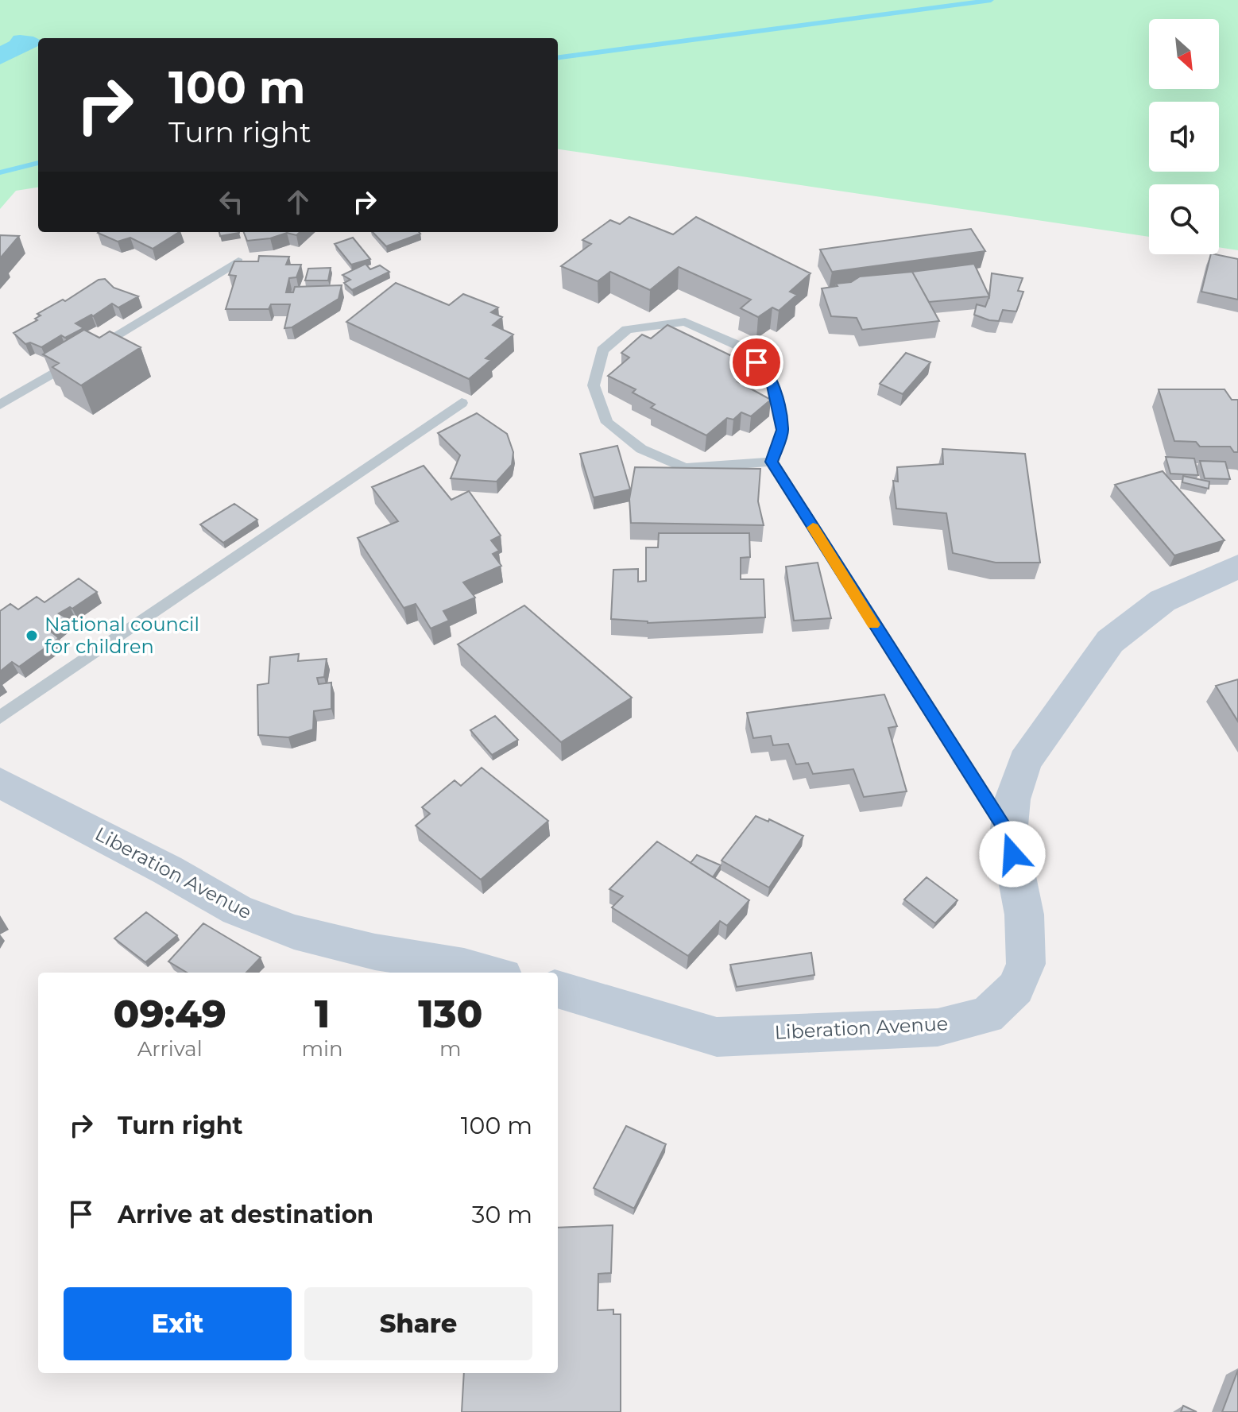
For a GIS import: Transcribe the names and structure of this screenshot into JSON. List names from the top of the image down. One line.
{"streets":{"main road":["Liberation Avenue"]},"places":["National council for children"],"north":"bottom right","page":{"turn":["100 m","Turn right"],"eta":["09:49","Arrival","1","min","130","m"],"list":[{"name":"Turn right","value":"100 m"},{"name":"Arrive at destination","value":"30 m"}],"buttons":["Exit","Share"]}}
